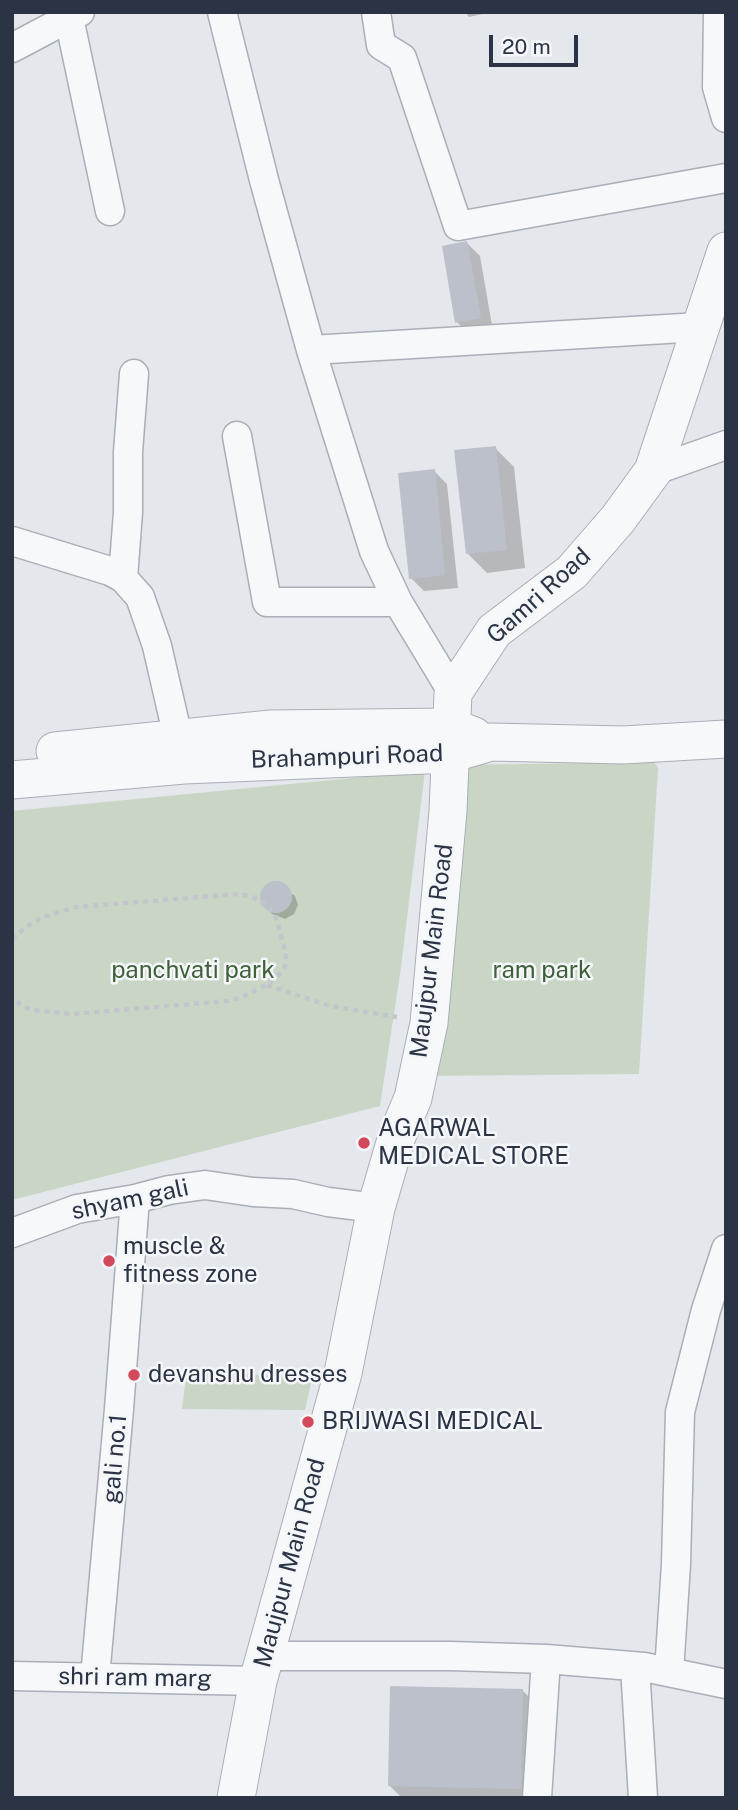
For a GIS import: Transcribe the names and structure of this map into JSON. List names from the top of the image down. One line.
{"streets":{"street":["Gamri Road","Brahampuri Road","Maujpur Main Road","shyam gali","gali no.1","shri ram marg"]},"crossings":[["Gamri Road","Brahampuri Road"],["Gamri Road","Maujpur Main Road"],["Brahampuri Road","Maujpur Main Road"],["Maujpur Main Road","shyam gali"],["Maujpur Main Road","shri ram marg"],["shyam gali","gali no.1"],["gali no.1","shri ram marg"]],"parks":["panchvati park","ram park"],"places":["AGARWAL MEDICAL STORE","muscle & fitness zone","devanshu dresses","BRIJWASI MEDICAL"],"scale_bar":"20 m"}
